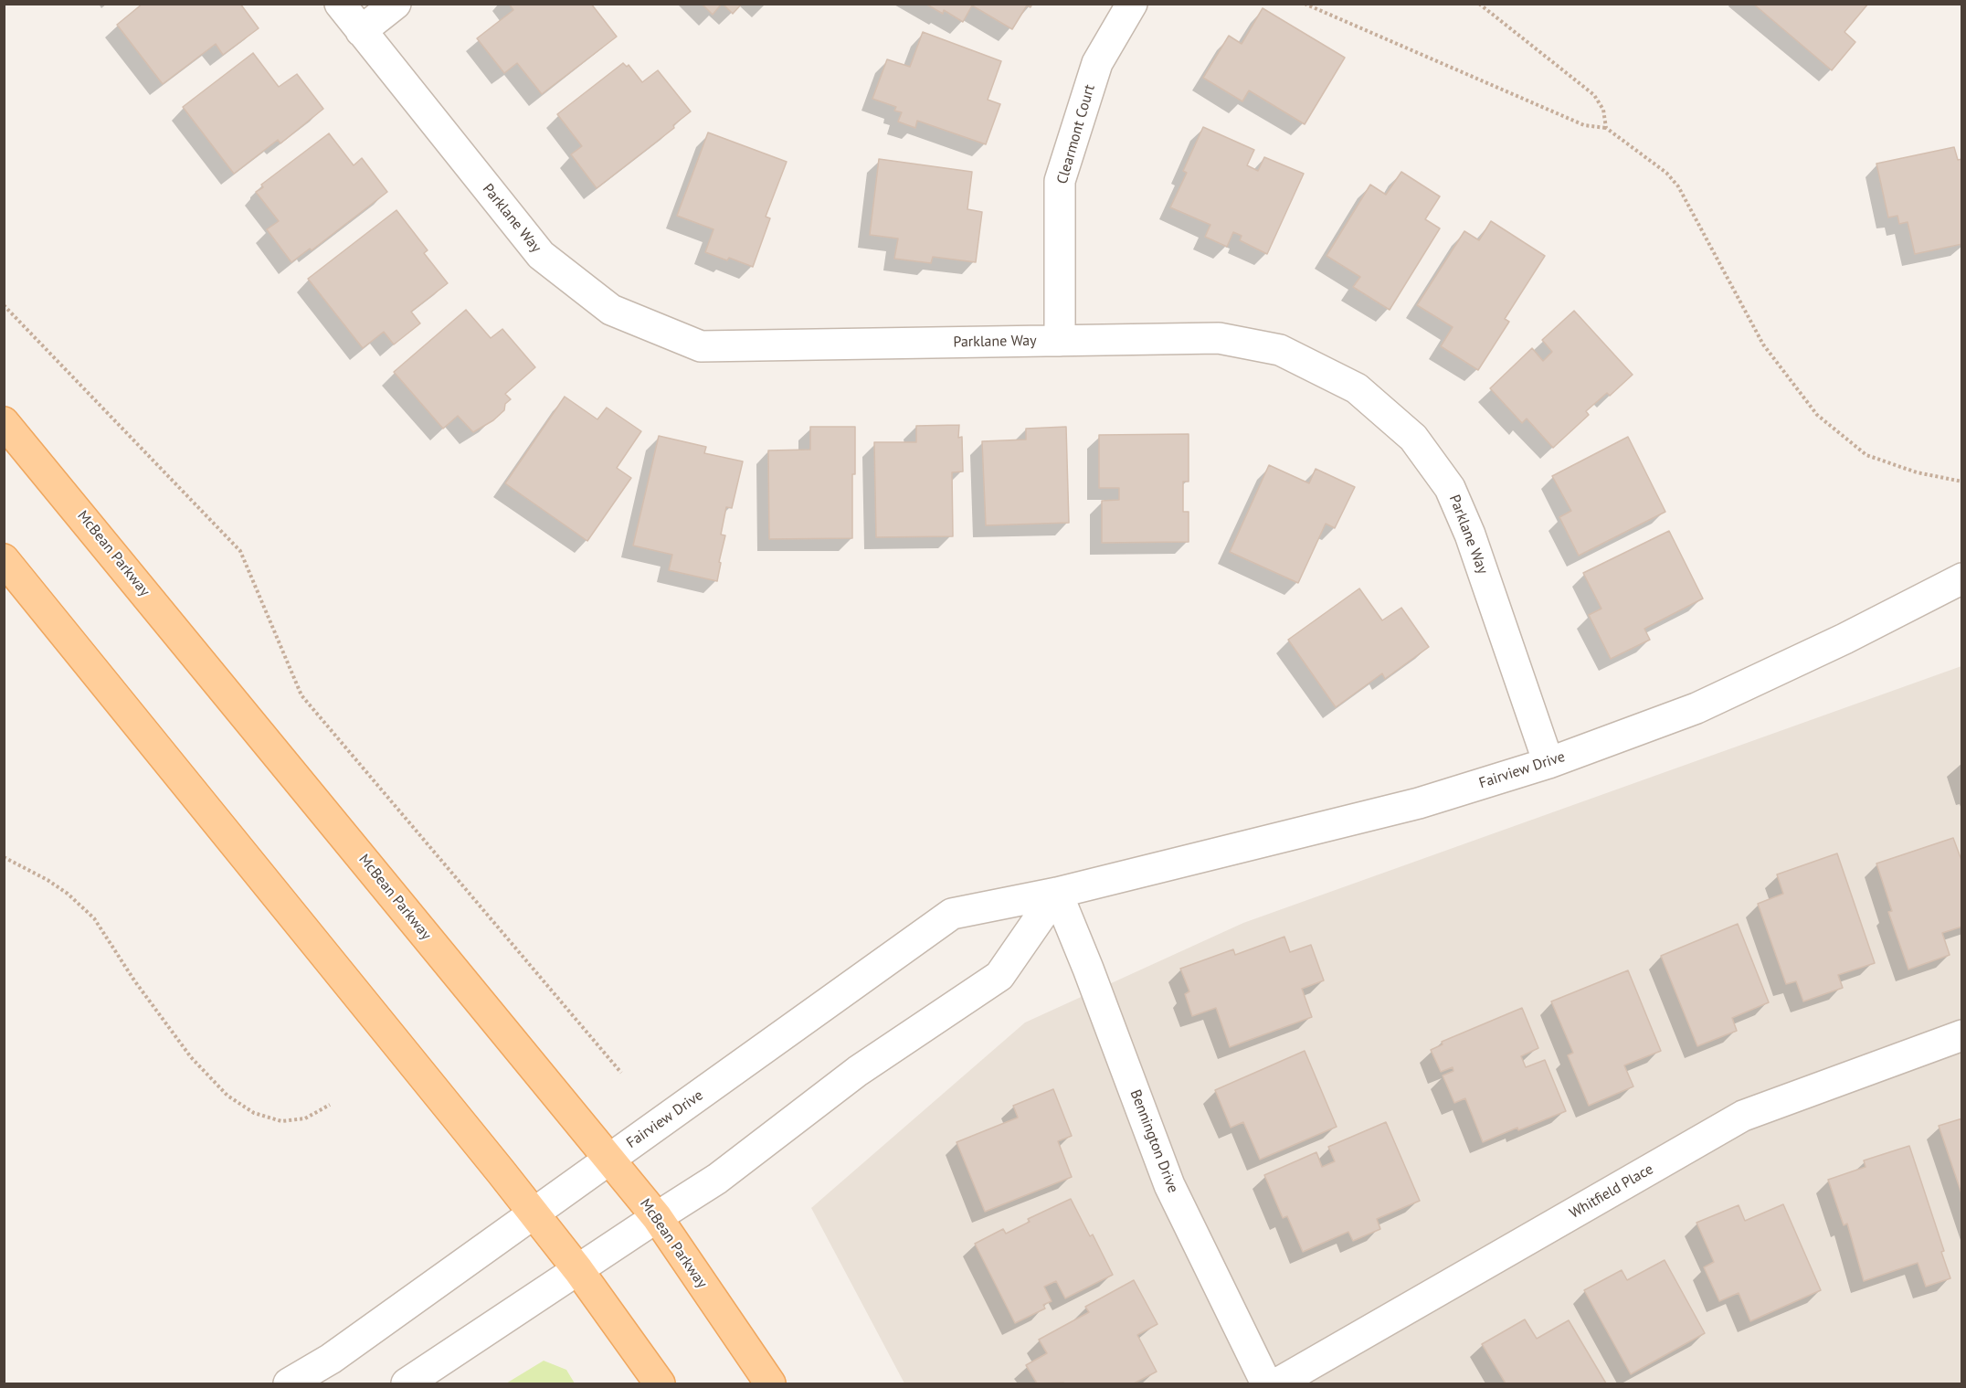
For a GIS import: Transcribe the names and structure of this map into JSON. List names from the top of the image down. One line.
{"streets":{"main road":["McBean Parkway"],"street":["Clearmont Court","Parklane Way","Fairview Drive","Bennington Drive","Whitfield Place"]},"crossings":[["Clearmont Court","Parklane Way"],["Parklane Way","Fairview Drive"],["McBean Parkway","Fairview Drive"],["Fairview Drive","Bennington Drive"]]}
